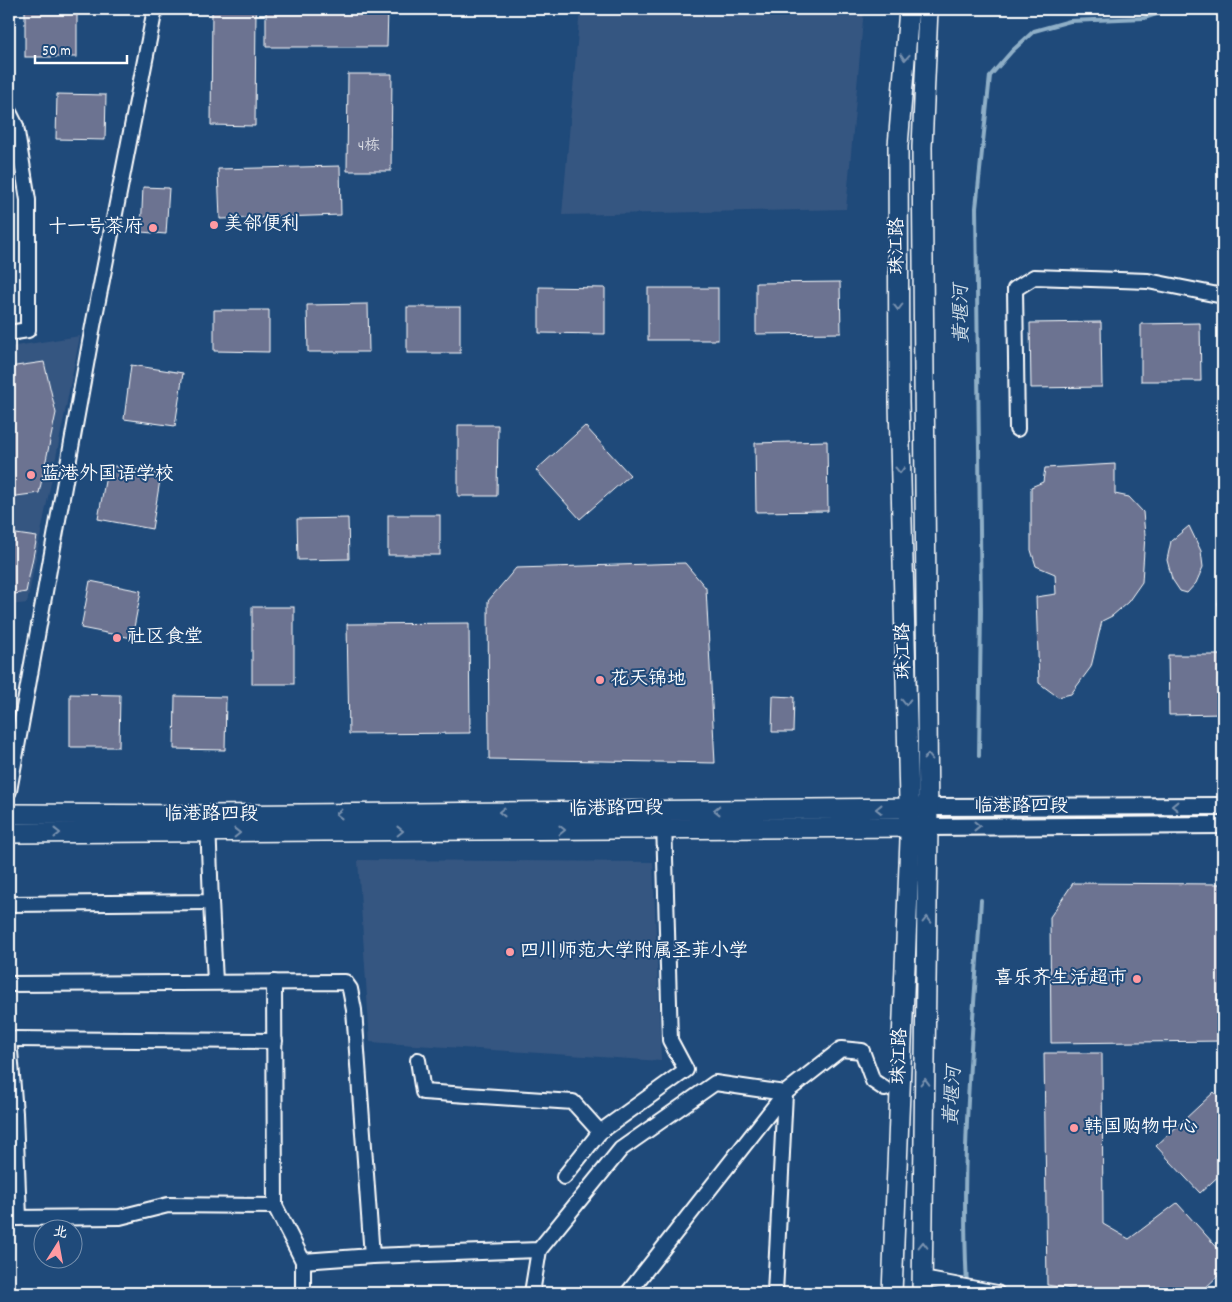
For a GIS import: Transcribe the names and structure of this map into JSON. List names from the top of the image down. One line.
{"streets":{"main road":["珠江路","临港路四段"]},"crossings":[["珠江路","临港路四段"]],"water":["黄堰河"],"places":["美邻便利","十一号茶府","蓝港外国语学校","社区食堂","花天锦地","四川师范大学附属圣菲小学","喜乐齐生活超市","韩国购物中心"],"house_numbers":["4栋"],"scale_bar":"50 m","north":"top"}
